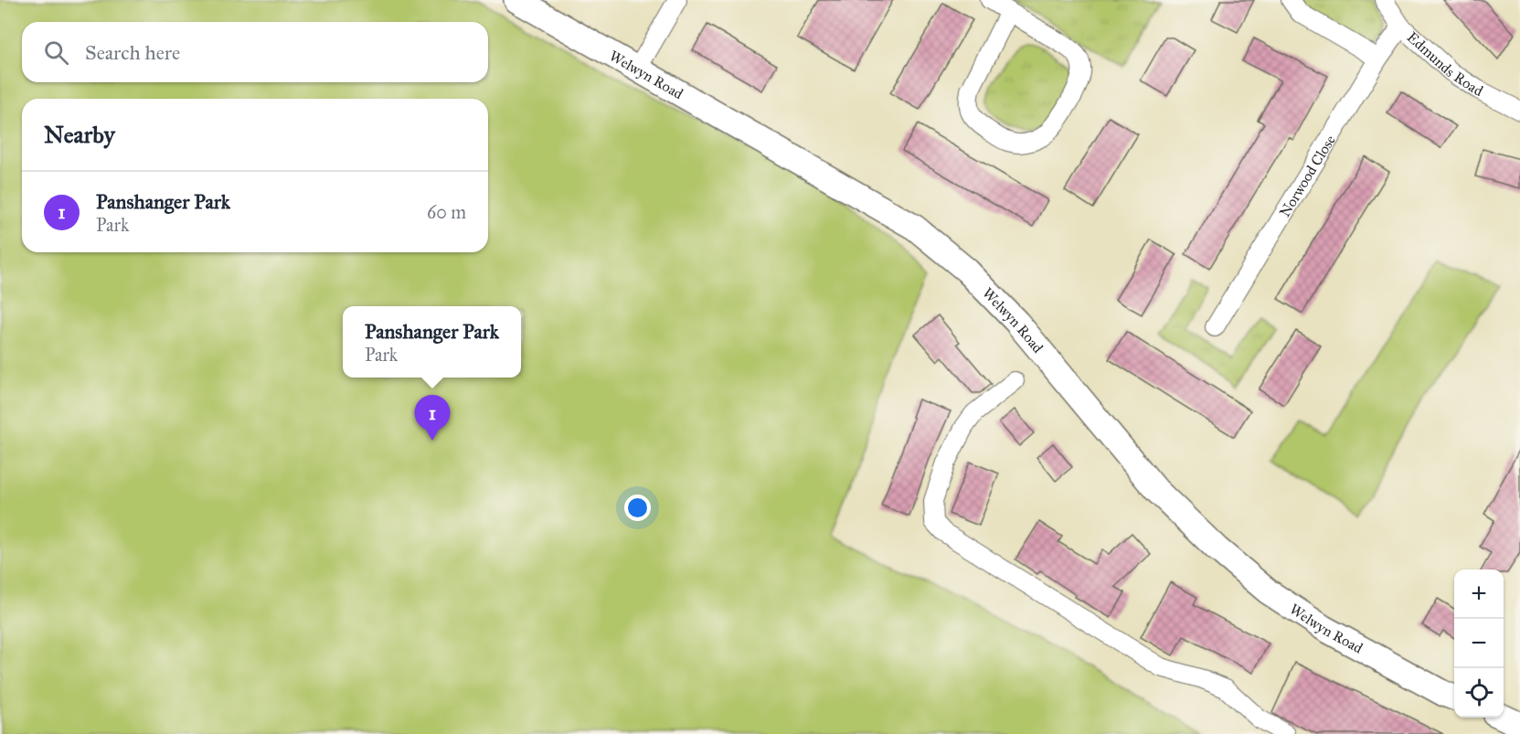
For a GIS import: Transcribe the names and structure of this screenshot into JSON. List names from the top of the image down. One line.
{"streets":{"main road":["Welwyn Road"],"street":["Edmunds Road","Norwood Close"]},"crossings":[["Edmunds Road","Norwood Close"]],"page":{"search":"Search here","heading":"Nearby","list":[{"mark":"1","name":"Panshanger Park","note":"Park","value":"60 m"}],"popup":["Panshanger Park","Park"],"pins":"1","map_buttons":["+","−"]}}
